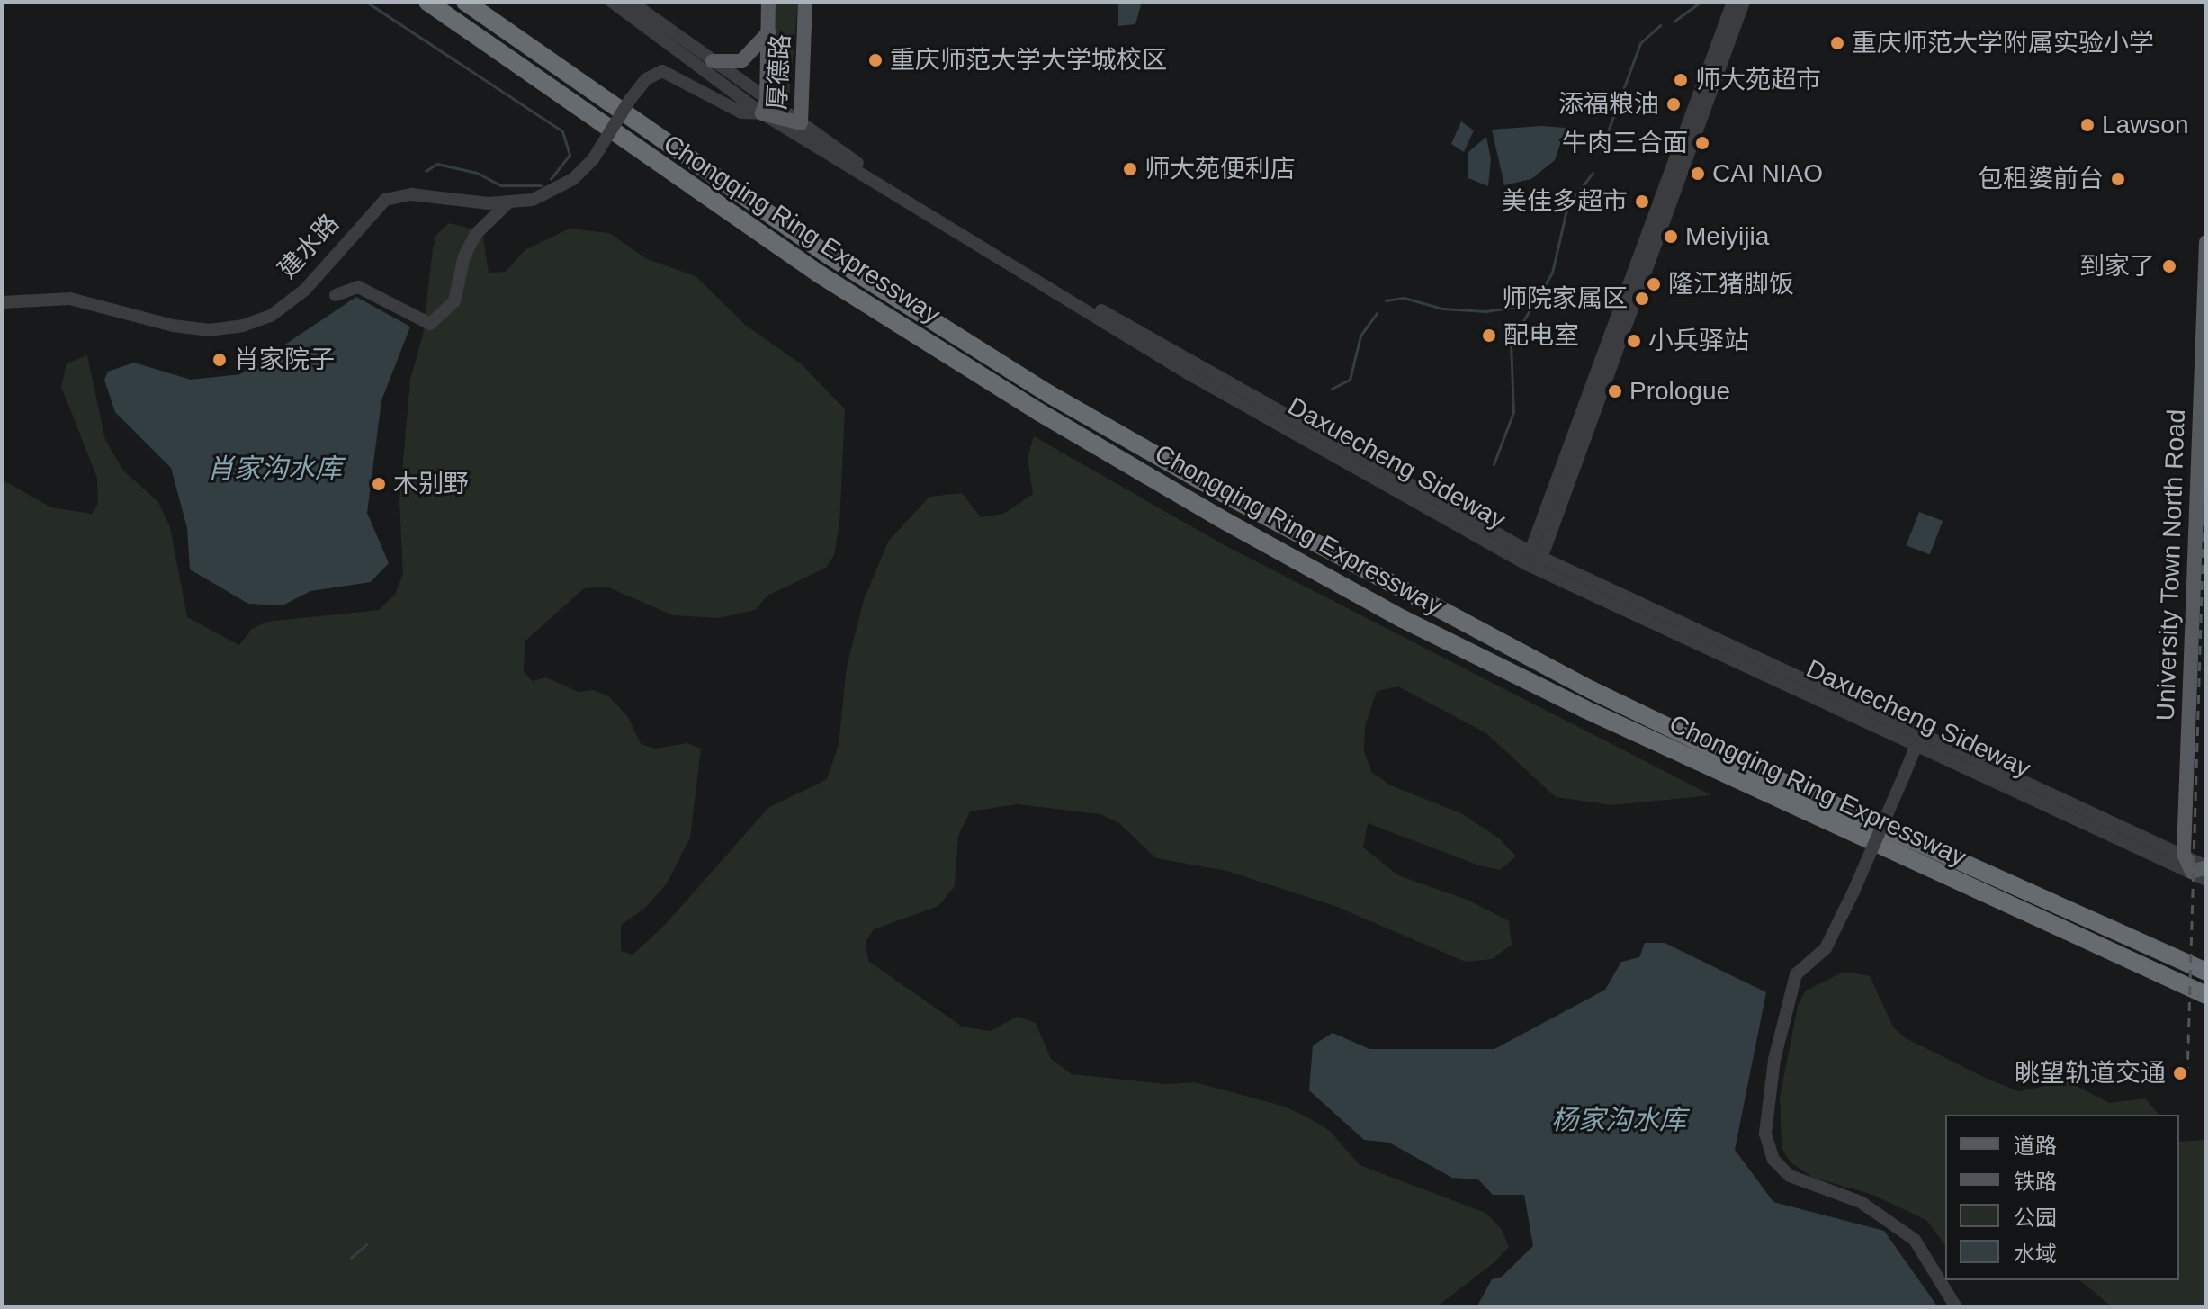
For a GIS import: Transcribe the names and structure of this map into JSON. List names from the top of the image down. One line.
{"streets":{"highway":["Chongqing Ring Expressway"],"main road":["厚德路","University Town North Road"],"street":["建水路","Daxuecheng Sideway"]},"crossings":[["厚德路","建水路"],["厚德路","Daxuecheng Sideway"],["建水路","Daxuecheng Sideway"],["Daxuecheng Sideway","University Town North Road"]],"water":["肖家沟水库","杨家沟水库"],"places":["重庆师范大学附属实验小学","重庆师范大学大学城校区","师大苑超市","添福粮油","Lawson","牛肉三合面","师大苑便利店","CAI NIAO","包租婆前台","美佳多超市","Meiyijia","到家了","隆江猪脚饭","师院家属区","配电室","小兵驿站","肖家院子","Prologue","木别野","眺望轨道交通"],"legend":["道路","铁路","公园","水域"]}
